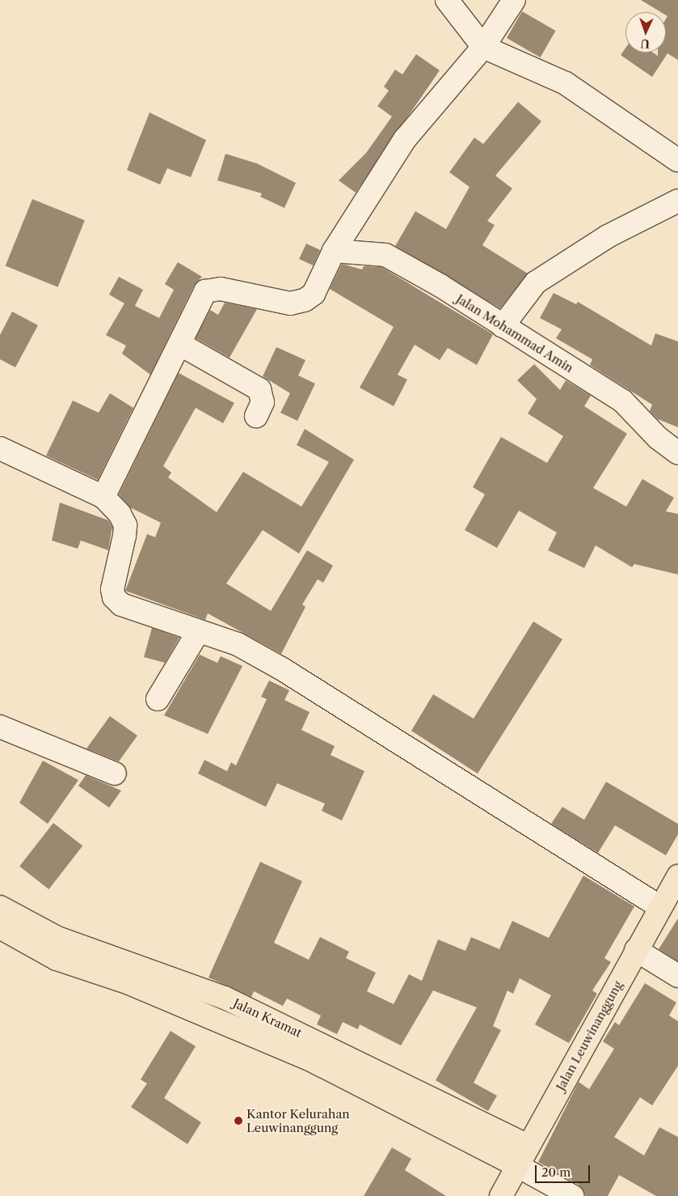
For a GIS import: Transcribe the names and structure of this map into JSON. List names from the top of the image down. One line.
{"streets":{"main road":["Jalan Kramat","Jalan Leuwinanggung"],"street":["Jalan Mohammad Amin"]},"crossings":[["Jalan Kramat","Jalan Leuwinanggung"]],"places":["Kantor Kelurahan Leuwinanggung"],"scale_bar":"20 m","north":"bottom"}
